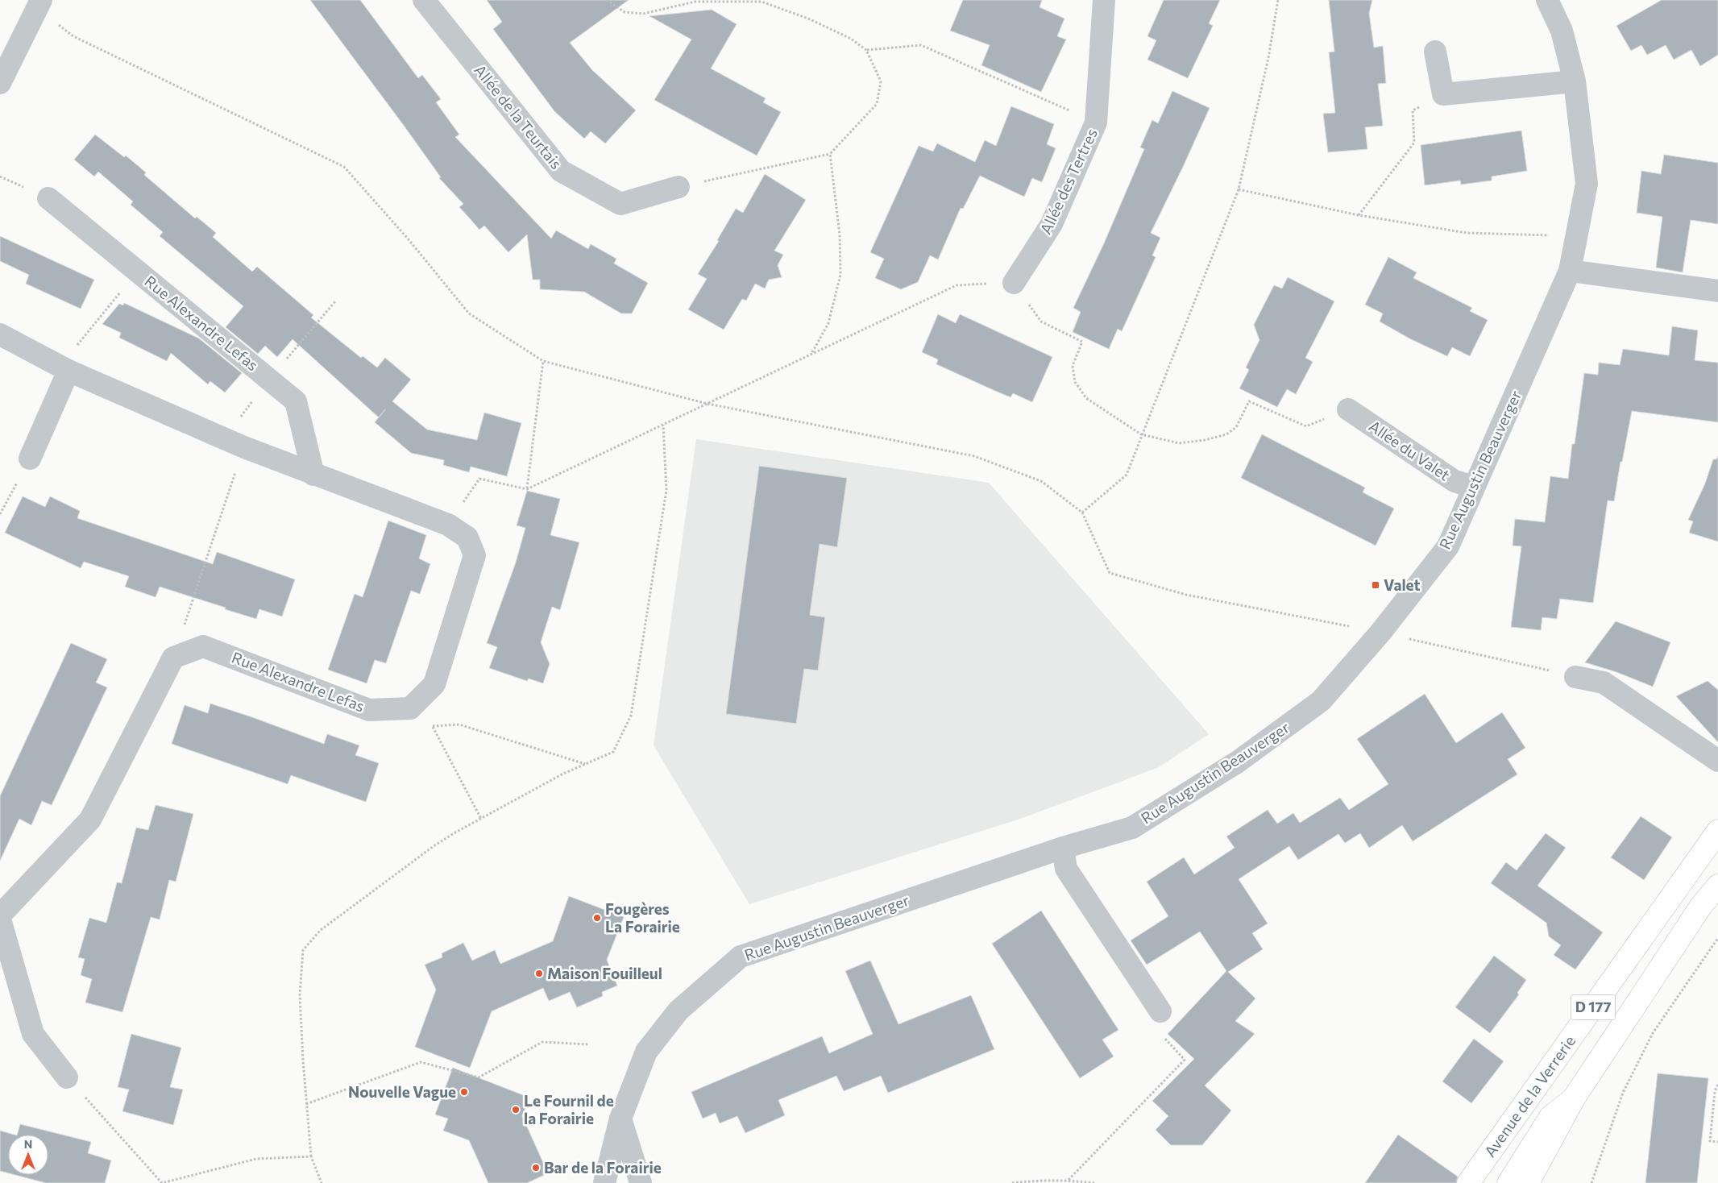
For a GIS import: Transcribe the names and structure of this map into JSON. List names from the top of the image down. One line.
{"streets":{"main road":["D 177","Avenue de la Verrerie"],"street":["Allée de la Teurtais","Allée des Tertres","Rue Alexandre Lefas","Allée du Valet","Rue Augustin Beauverger"]},"crossings":[["Allée du Valet","Rue Augustin Beauverger"]],"places":{"transit":["Valet"],"other":["Fougères La Forairie","Maison Fouilleul","Nouvelle Vague","Le Fournil de la Forairie","Bar de la Forairie"]},"north":"top"}
